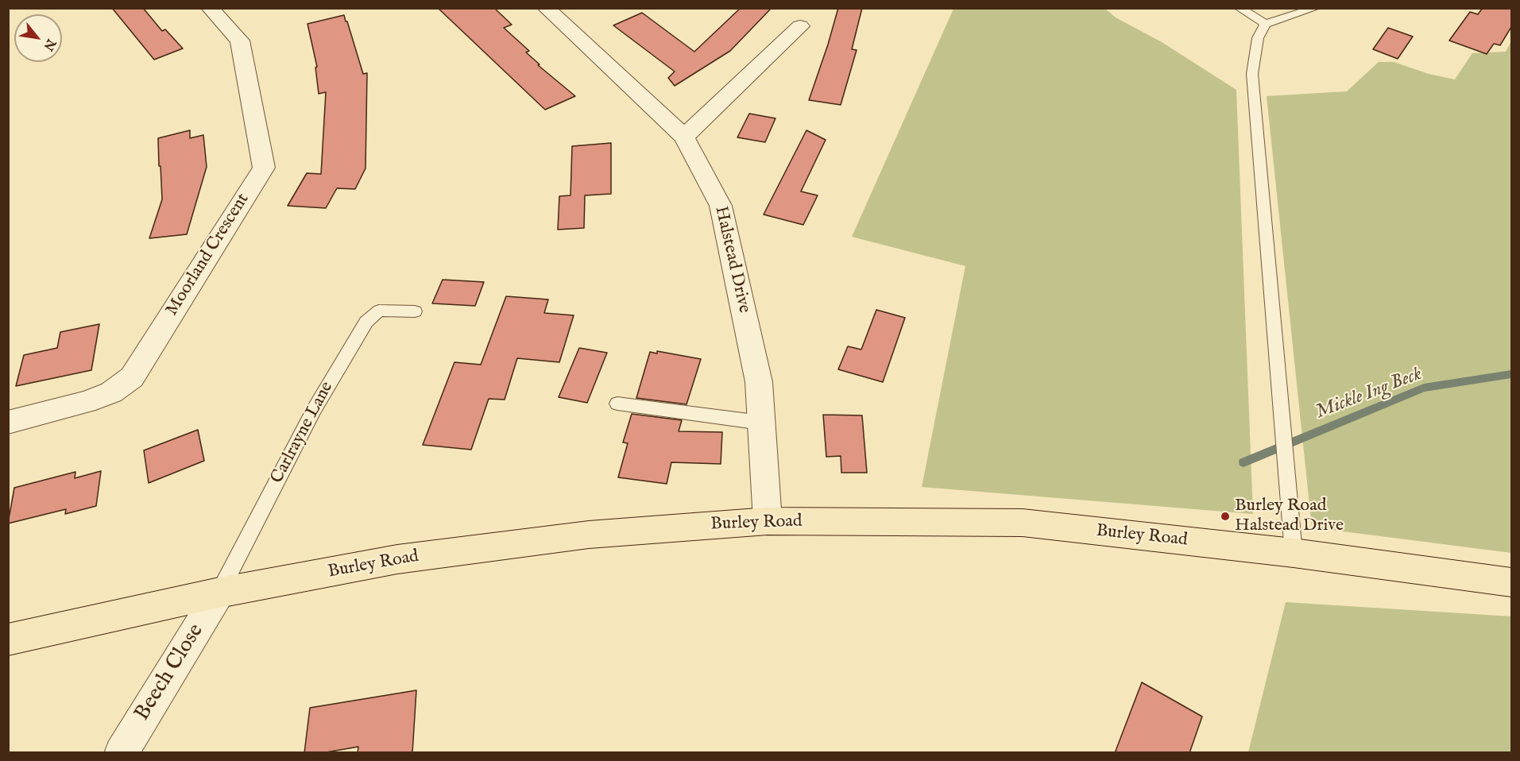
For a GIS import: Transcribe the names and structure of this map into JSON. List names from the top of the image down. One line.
{"streets":{"main road":["Burley Road"],"street":["Moorland Crescent","Halstead Drive","Beech Close"],"lane":["Carlrayne Lane"]},"crossings":[["Halstead Drive","Burley Road"],["Carlrayne Lane","Burley Road"],["Carlrayne Lane","Beech Close"],["Burley Road","Beech Close"]],"water":["Mickle Ing Beck"],"places":["Burley Road Halstead Drive"],"north":"bottom right"}
